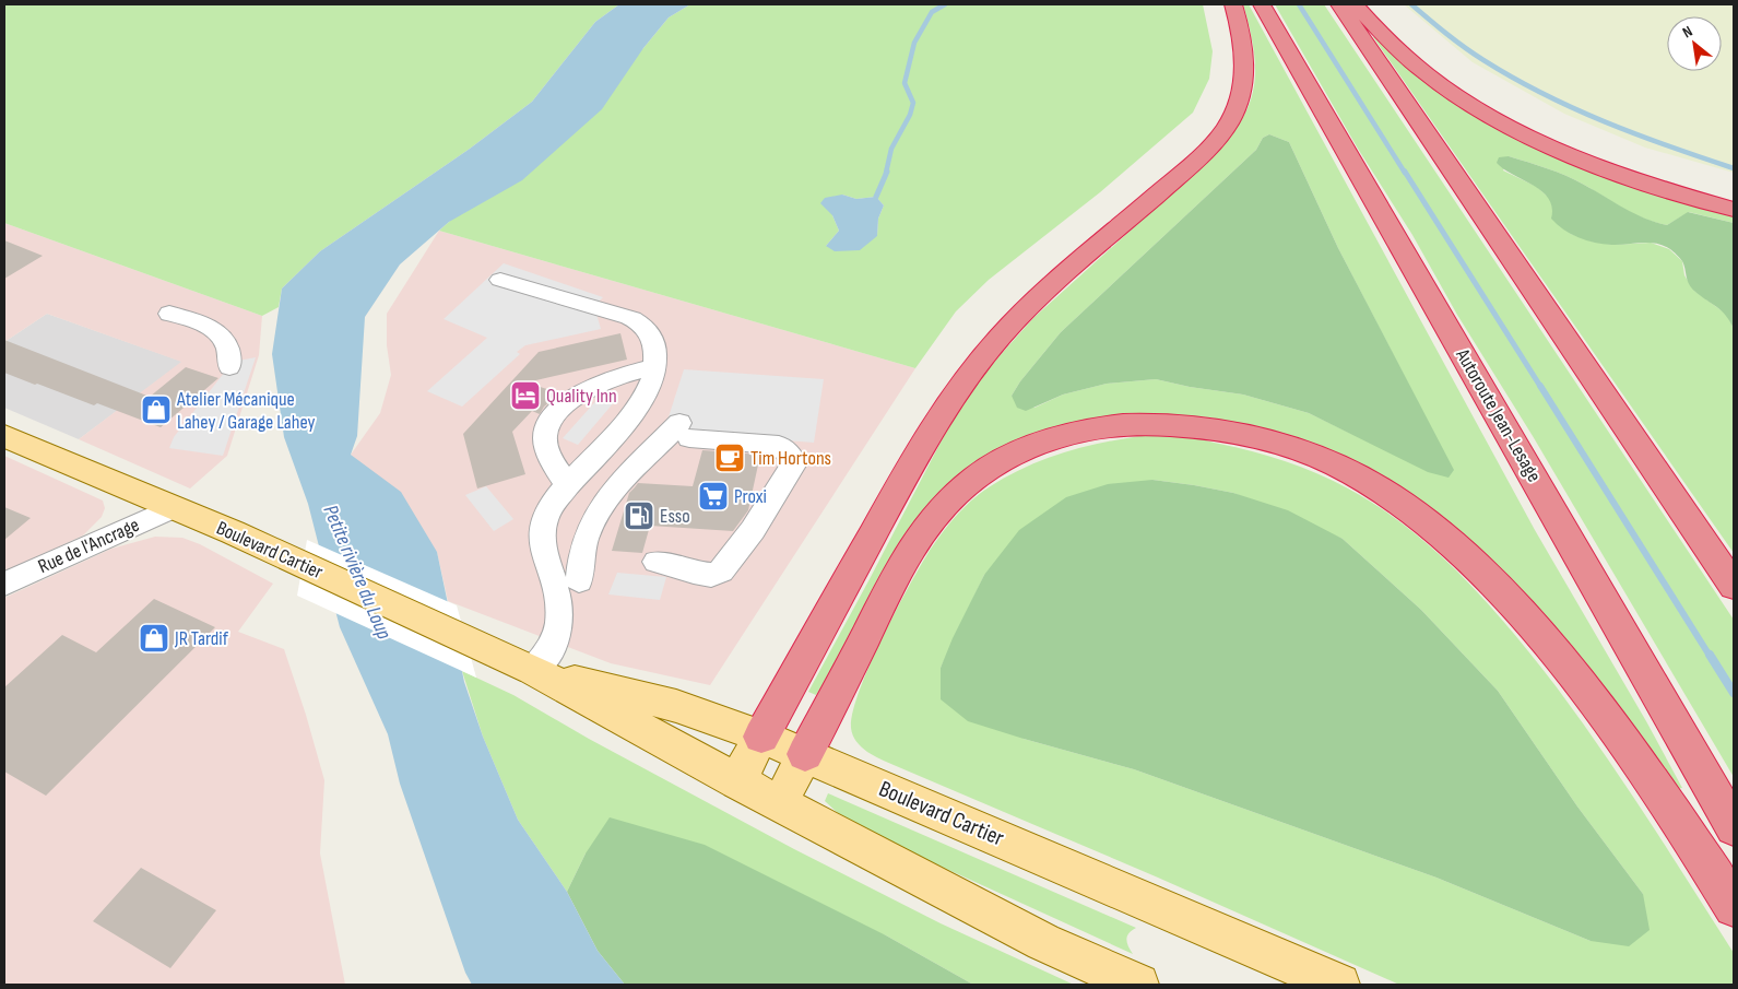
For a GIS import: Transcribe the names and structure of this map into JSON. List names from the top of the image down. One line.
{"streets":{"highway":["Autoroute Jean-Lesage"],"main road":["Boulevard Cartier"],"street":["Rue de l'Ancrage"]},"crossings":[["Rue de l'Ancrage","Boulevard Cartier"]],"water":["Petite rivière du Loup"],"places":{"hotel":["Quality Inn"],"shop":["Atelier Mécanique Lahey / Garage Lahey","JR Tardif"],"cafe":["Tim Hortons"],"supermarket":["Proxi"],"fuel station":["Esso"]},"north":"top left"}
